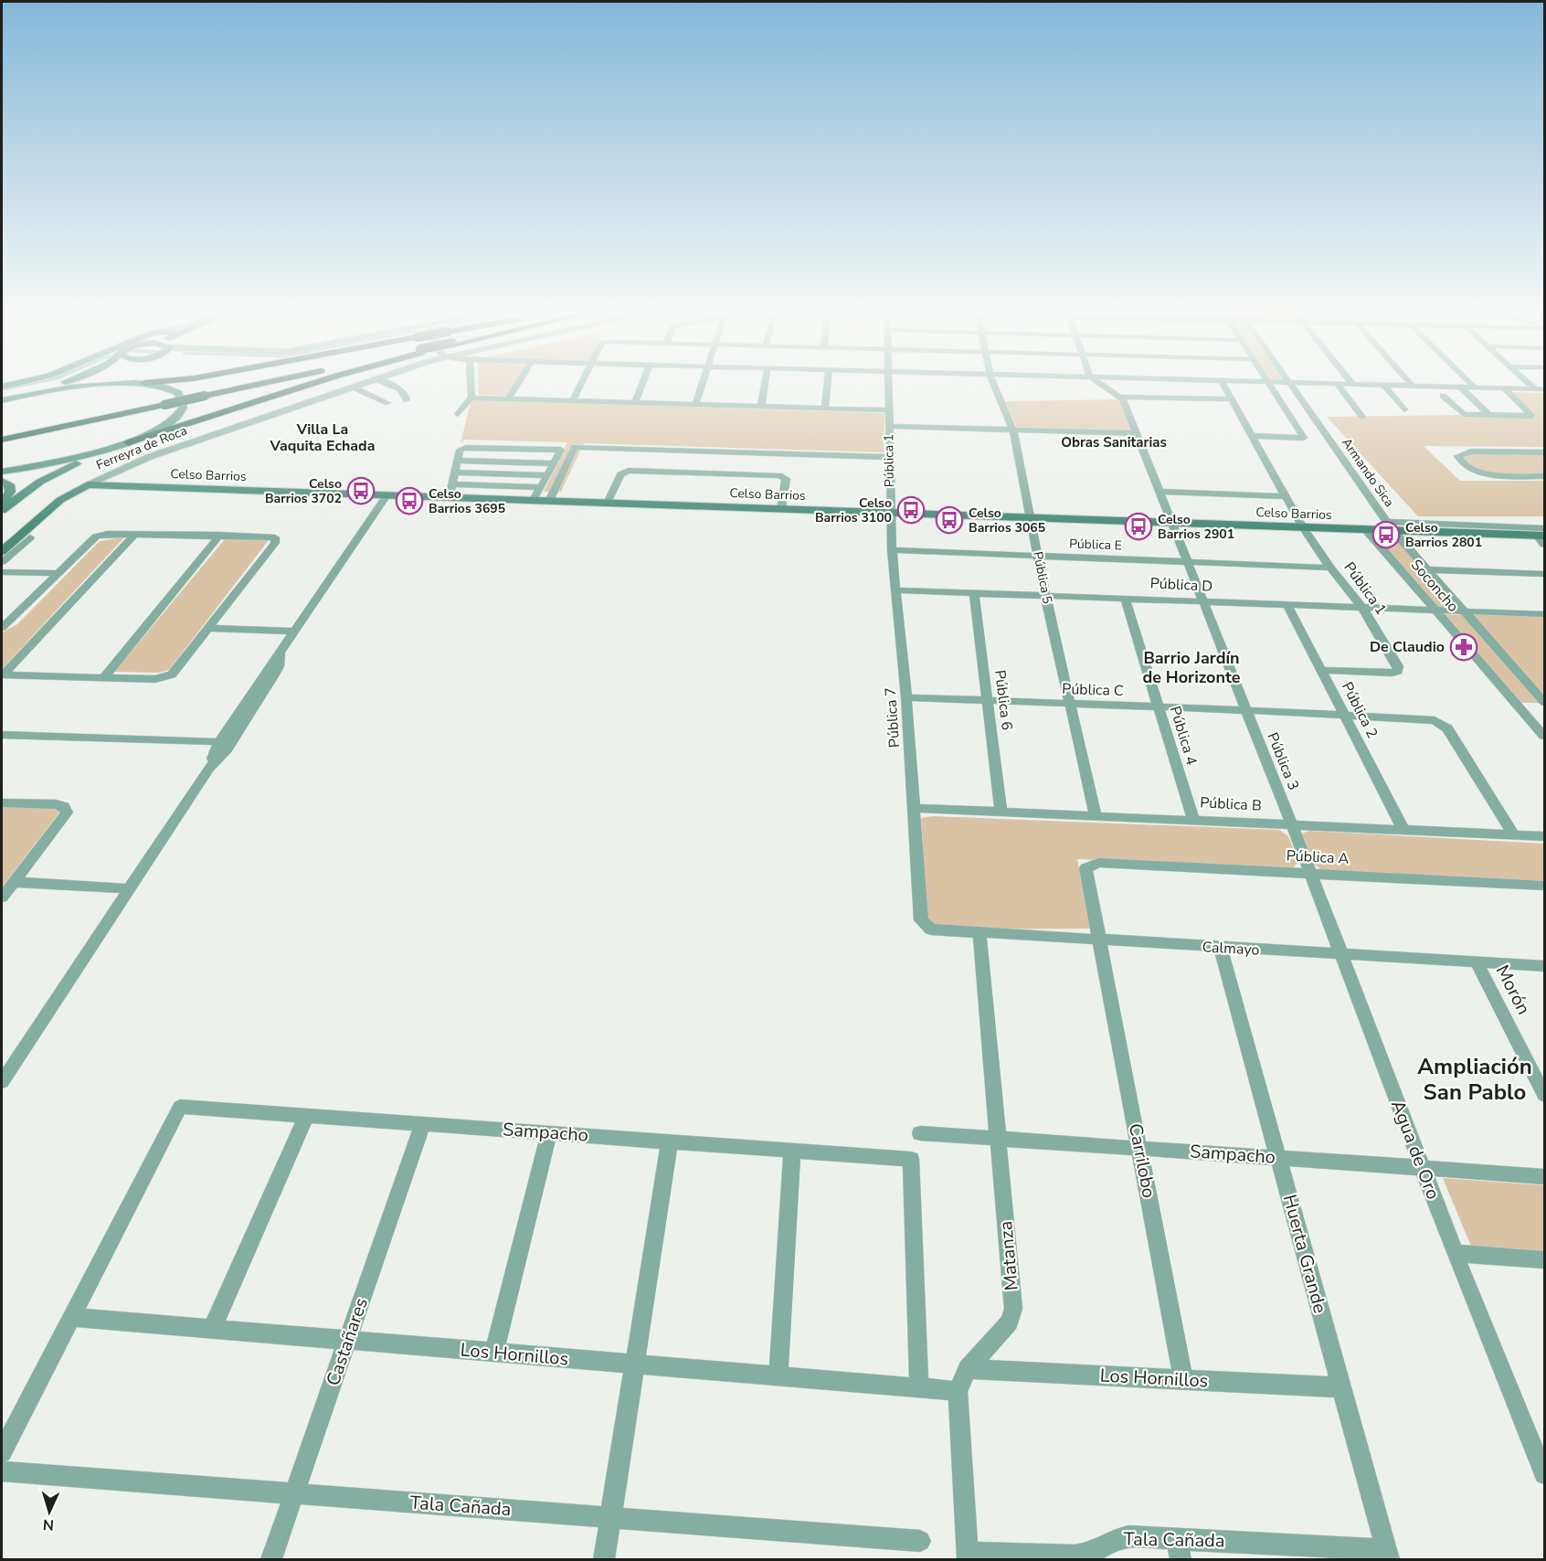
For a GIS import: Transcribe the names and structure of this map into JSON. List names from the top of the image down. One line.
{"streets":{"main road":["Ferreyra de Roca","Celso Barrios"],"street":["Pública 1","Armando Sica","Pública E","Pública 5","Pública D","Soconcho","Pública C","Pública 6","Pública 2","Pública 7","Pública 4","Pública 3","Pública B","Pública A","Calmayo","Morón","Sampacho","Agua de Oro","Carrilobo","Huerta Grande","Matanza","Castañares","Los Hornillos","Tala Cañada"]},"crossings":[["Ferreyra de Roca","Celso Barrios"],["Pública 1","Celso Barrios"],["Pública 1","Pública E"],["Pública 1","Pública D"],["Pública 1","Pública 2"],["Pública 1","Pública 7"],["Armando Sica","Celso Barrios"],["Armando Sica","Soconcho"],["Celso Barrios","Pública 5"],["Celso Barrios","Soconcho"],["Celso Barrios","Pública 7"],["Pública E","Pública 5"],["Pública E","Pública 7"],["Pública 5","Pública D"],["Pública 5","Pública C"],["Pública 5","Pública B"],["Pública D","Soconcho"],["Pública D","Pública 6"],["Pública D","Pública 2"],["Pública D","Pública 7"],["Pública D","Pública 4"],["Pública C","Pública 6"],["Pública C","Pública 2"],["Pública C","Pública 7"],["Pública C","Pública 4"],["Pública C","Pública 3"],["Pública C","Pública B"],["Pública 6","Pública B"],["Pública 2","Pública B"],["Pública 7","Pública B"],["Pública 7","Calmayo"],["Pública 4","Pública B"],["Pública 3","Pública B"],["Pública 3","Agua de Oro"],["Pública B","Agua de Oro"],["Pública A","Calmayo"],["Pública A","Agua de Oro"],["Pública A","Carrilobo"],["Calmayo","Morón"],["Calmayo","Agua de Oro"],["Calmayo","Carrilobo"],["Calmayo","Huerta Grande"],["Calmayo","Matanza"],["Sampacho","Agua de Oro"],["Sampacho","Carrilobo"],["Sampacho","Huerta Grande"],["Sampacho","Matanza"],["Sampacho","Castañares"],["Sampacho","Los Hornillos"],["Carrilobo","Los Hornillos"],["Huerta Grande","Los Hornillos"],["Huerta Grande","Tala Cañada"],["Matanza","Los Hornillos"],["Matanza","Tala Cañada"],["Castañares","Los Hornillos"],["Castañares","Tala Cañada"]],"districts":["Villa La Vaquita Echada","Obras Sanitarias","Barrio Jardín de Horizonte","Ampliación San Pablo"],"places":{"bus stop":["Celso Barrios 3702","Celso Barrios 3695","Celso Barrios 3100","Celso Barrios 3065","Celso Barrios 2901","Celso Barrios 2801"],"pharmacy":["De Claudio"]},"north":"bottom"}
